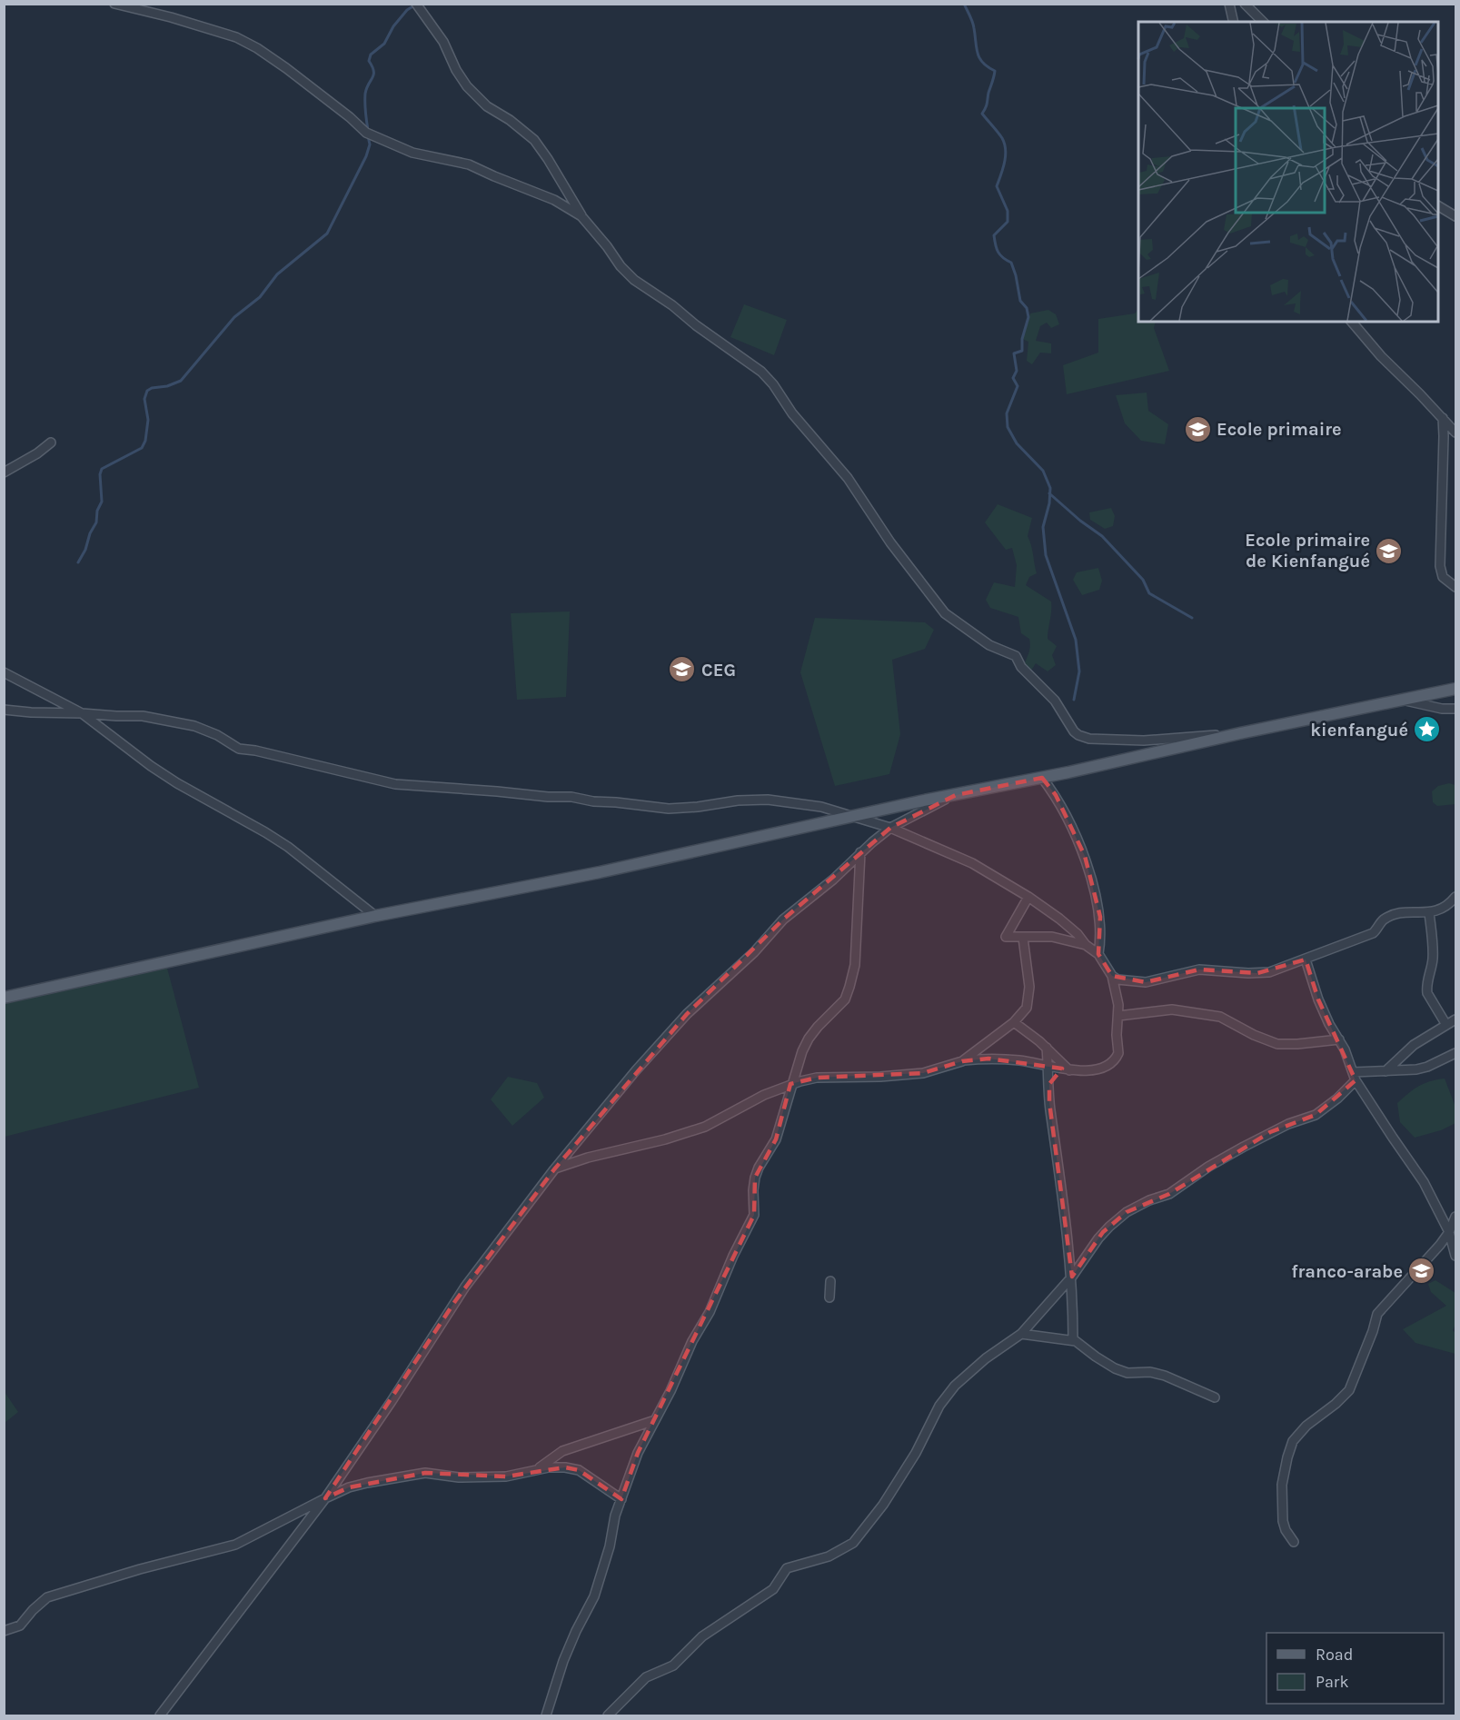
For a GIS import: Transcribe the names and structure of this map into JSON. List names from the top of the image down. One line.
{"places":{"school or university":["Ecole primaire","Ecole primaire de Kienfangué","CEG","franco-arabe"],"place":["kienfangué"]},"legend":["Road","Park"]}
